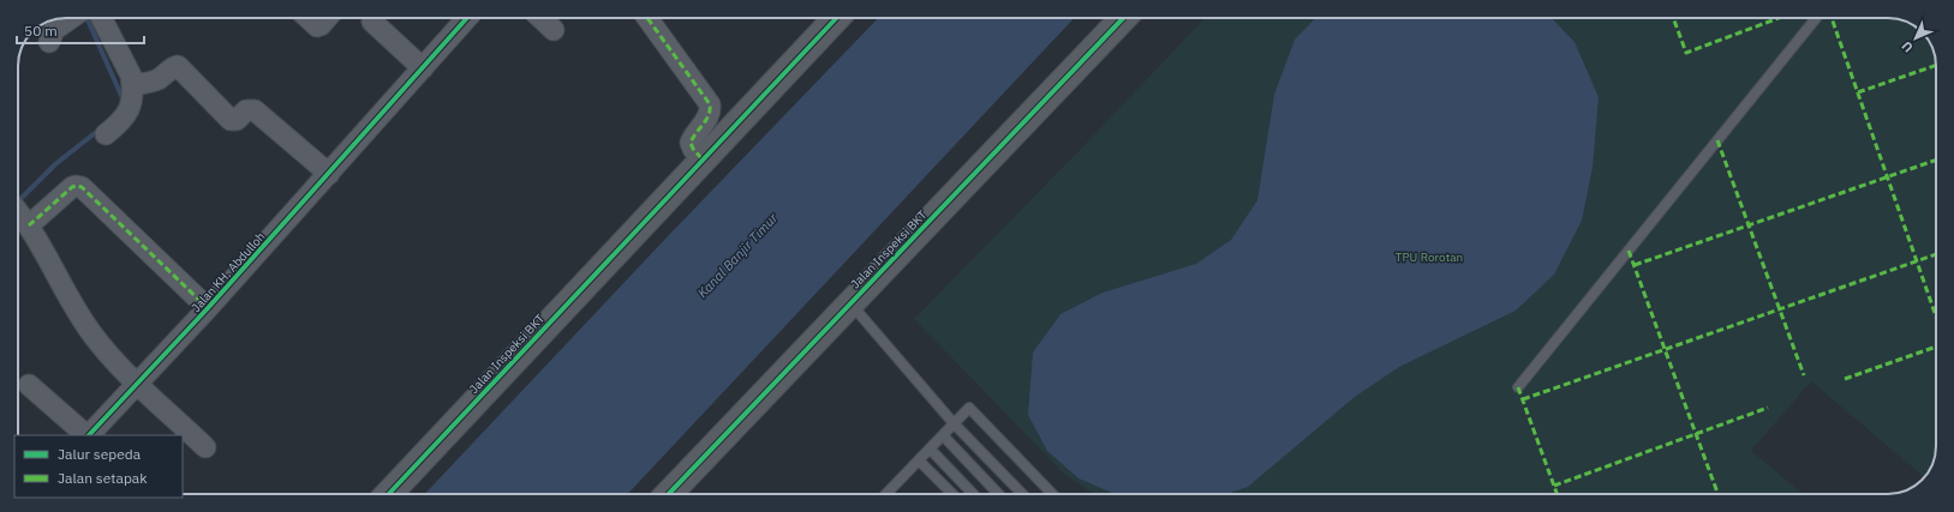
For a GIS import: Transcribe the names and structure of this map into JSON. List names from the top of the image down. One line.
{"streets":{"street":["Jalan Inspeksi BKT","Jalan KH. Abdulloh"]},"water":["Kanal Banjir Timur"],"parks":["TPU Rorotan"],"legend":["Jalur sepeda","Jalan setapak"],"scale_bar":"50 m","north":"bottom left"}
